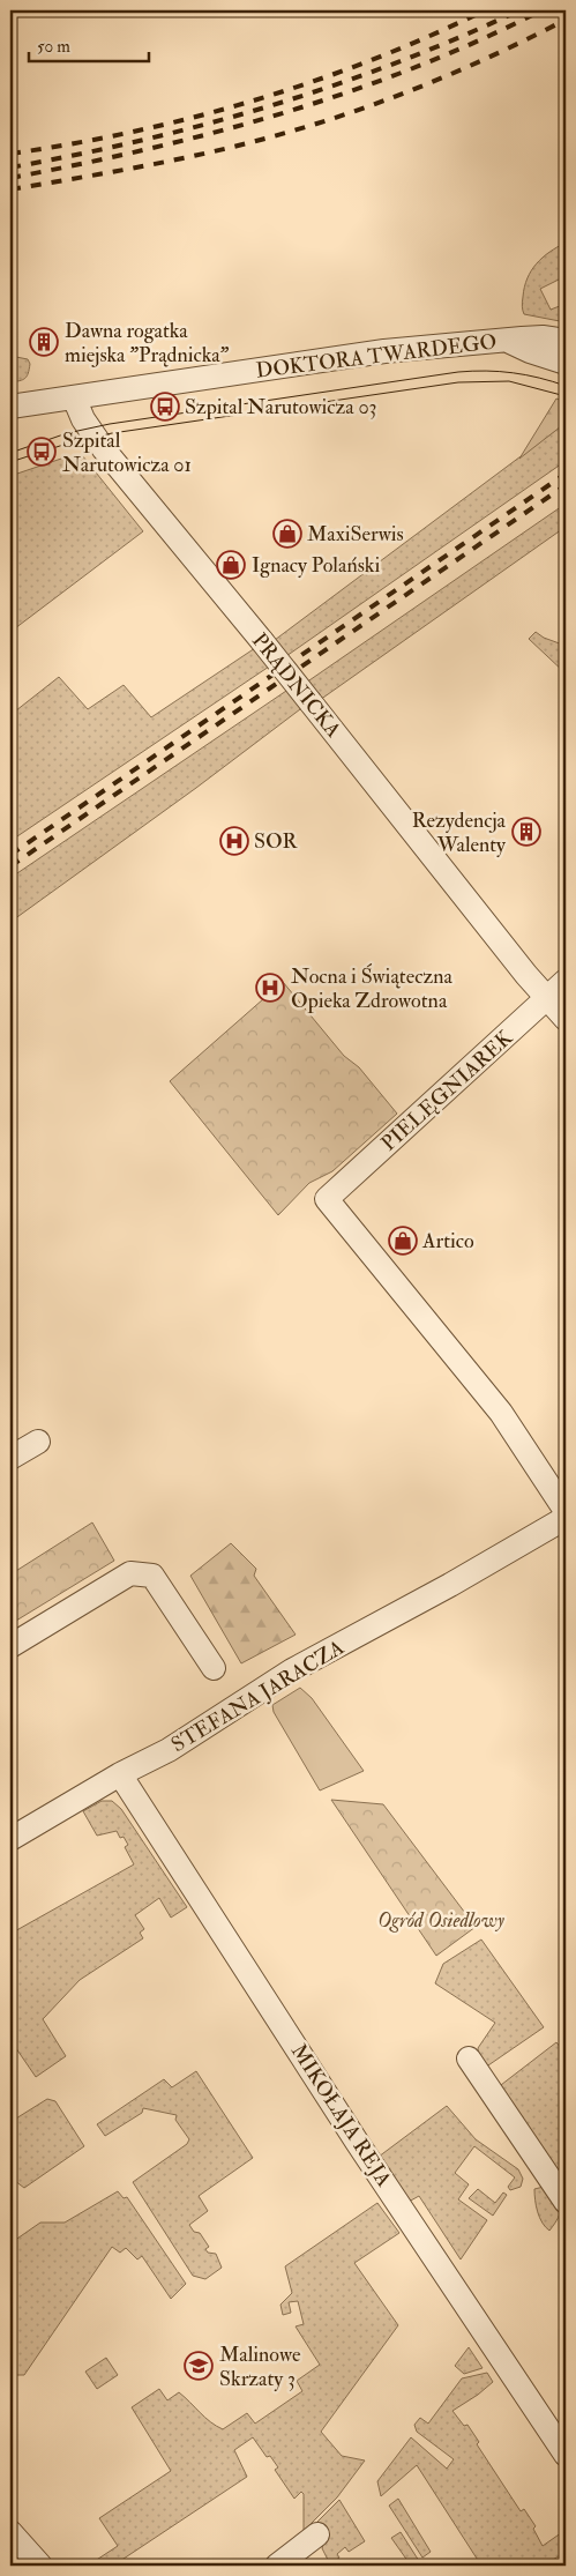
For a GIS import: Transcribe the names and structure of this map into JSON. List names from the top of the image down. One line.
{"streets":{"street":["DOKTORA TWARDEGO","PRĄDNICKA","PIELĘGNIAREK","STEFANA JARACZA","MIKOŁAJA REJA"]},"crossings":[["DOKTORA TWARDEGO","PRĄDNICKA"],["PRĄDNICKA","PIELĘGNIAREK"],["STEFANA JARACZA","MIKOŁAJA REJA"]],"parks":["Ogród Osiedlowy"],"places":{"building":["Dawna rogatka miejska \"Prądnicka\"","Rezydencja Walenty"],"bus stop":["Szpital Narutowicza 03","Szpital Narutowicza 01"],"shop":["MaxiSerwis","Ignacy Polański","Artico"],"hospital":["SOR","Nocna i Świąteczna Opieka Zdrowotna"],"school or university":["Malinowe Skrzaty 3"]},"scale_bar":"50 m"}
